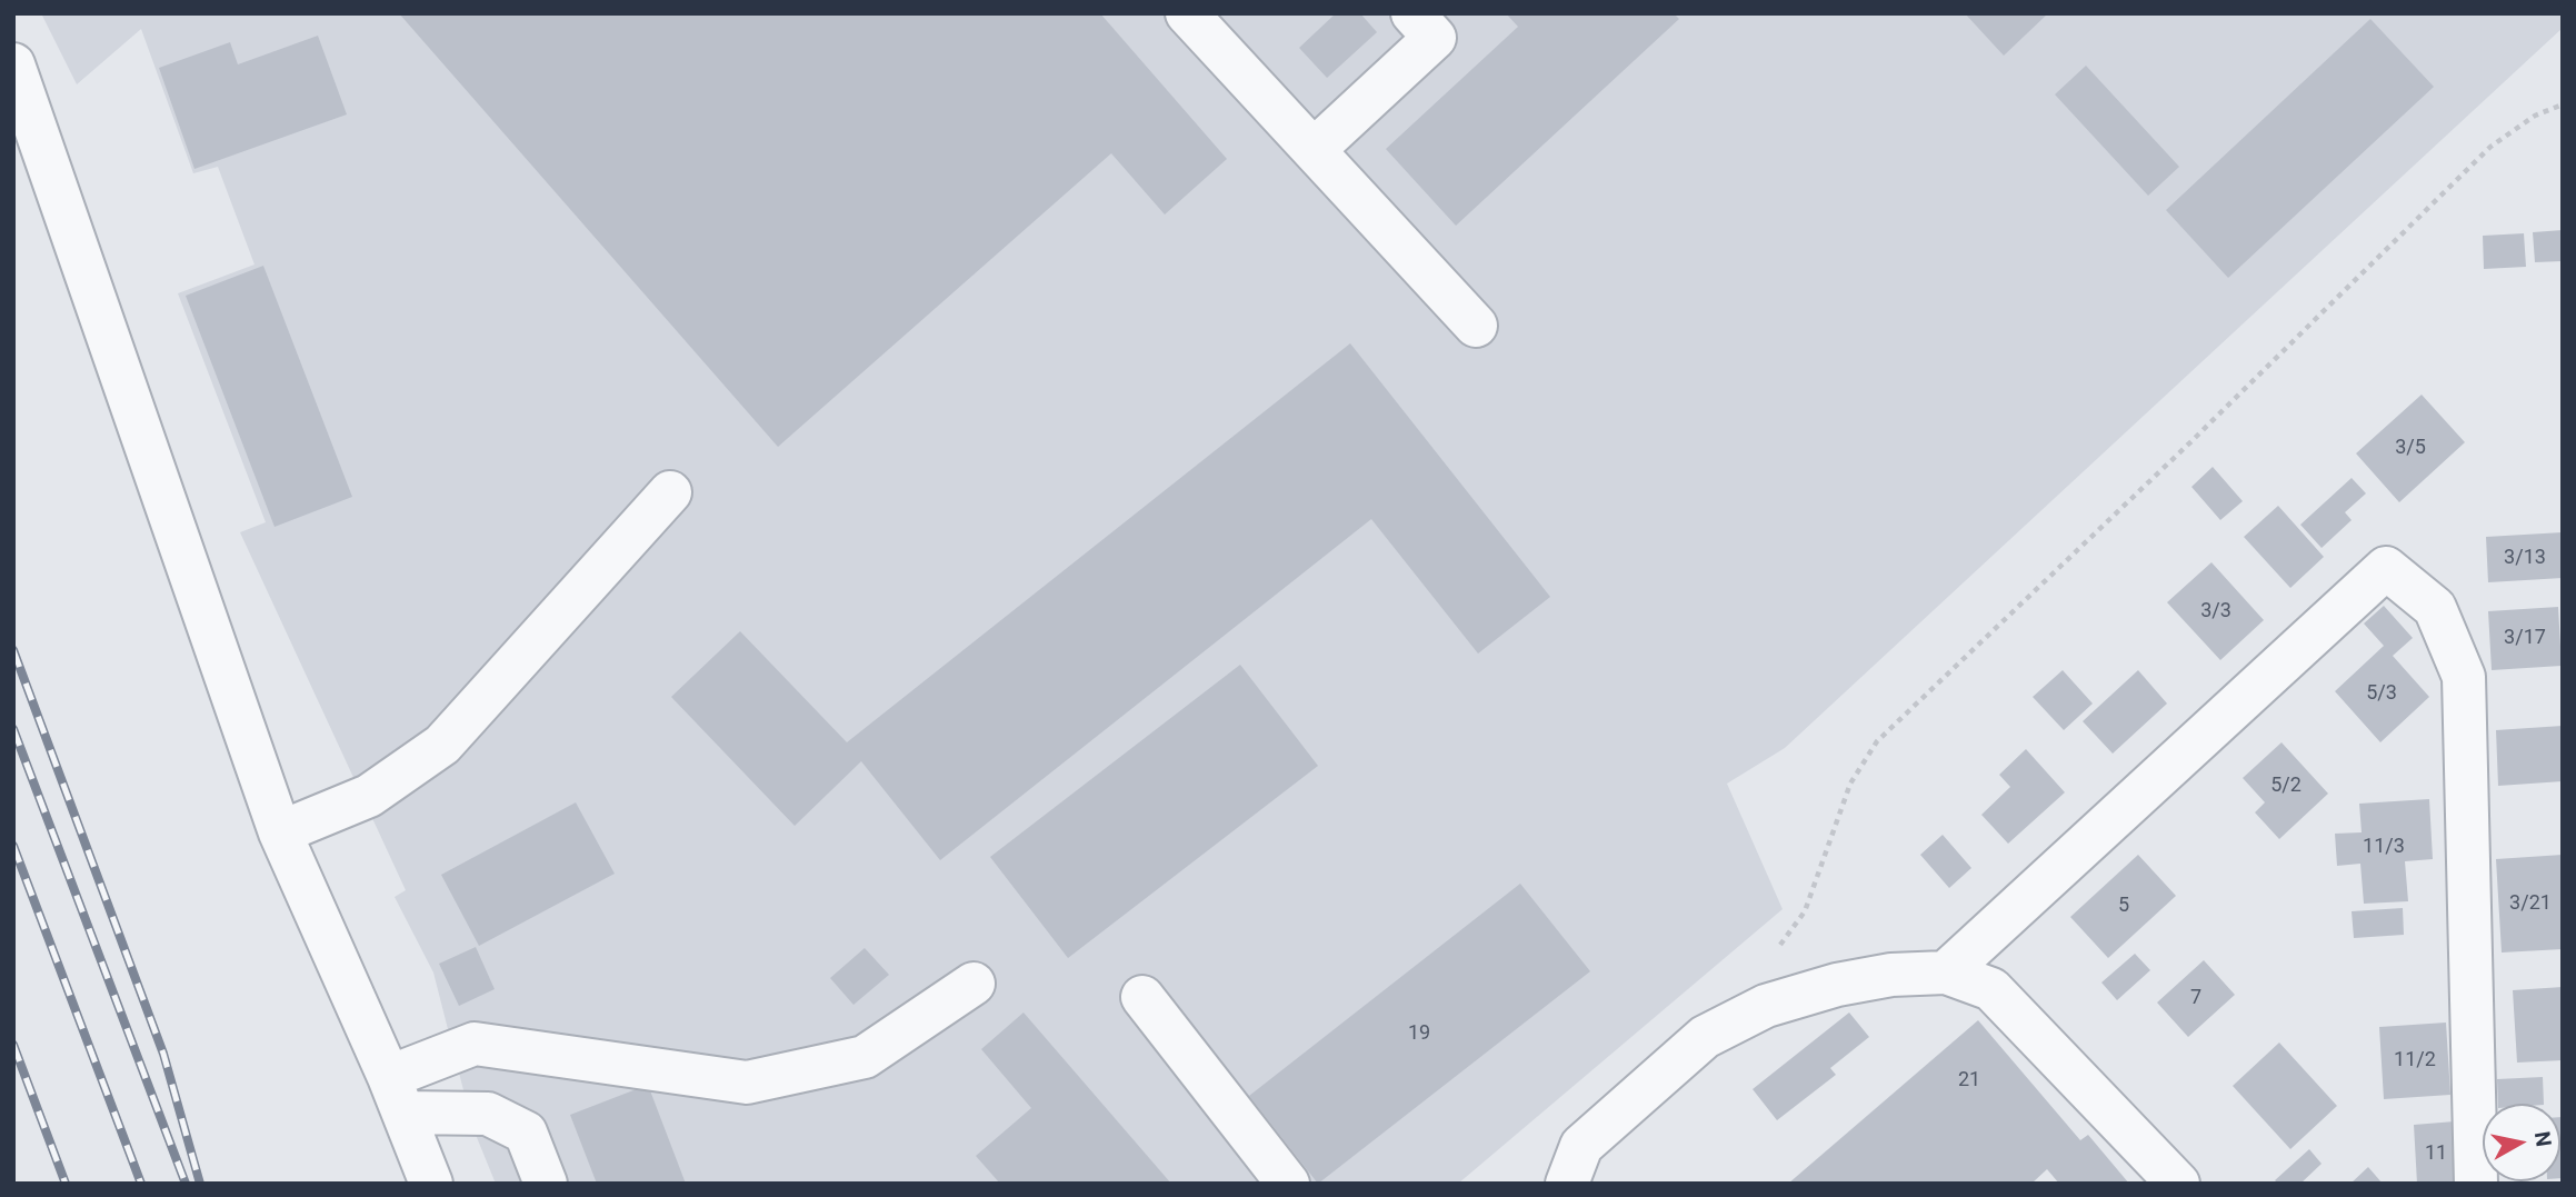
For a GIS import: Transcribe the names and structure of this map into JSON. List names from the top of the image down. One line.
{"house_numbers":["3/5","3/13","3/3","3/17","5/3","5/2","11/3","3/21","5","7","19","11/2","21","11"],"north":"right"}
